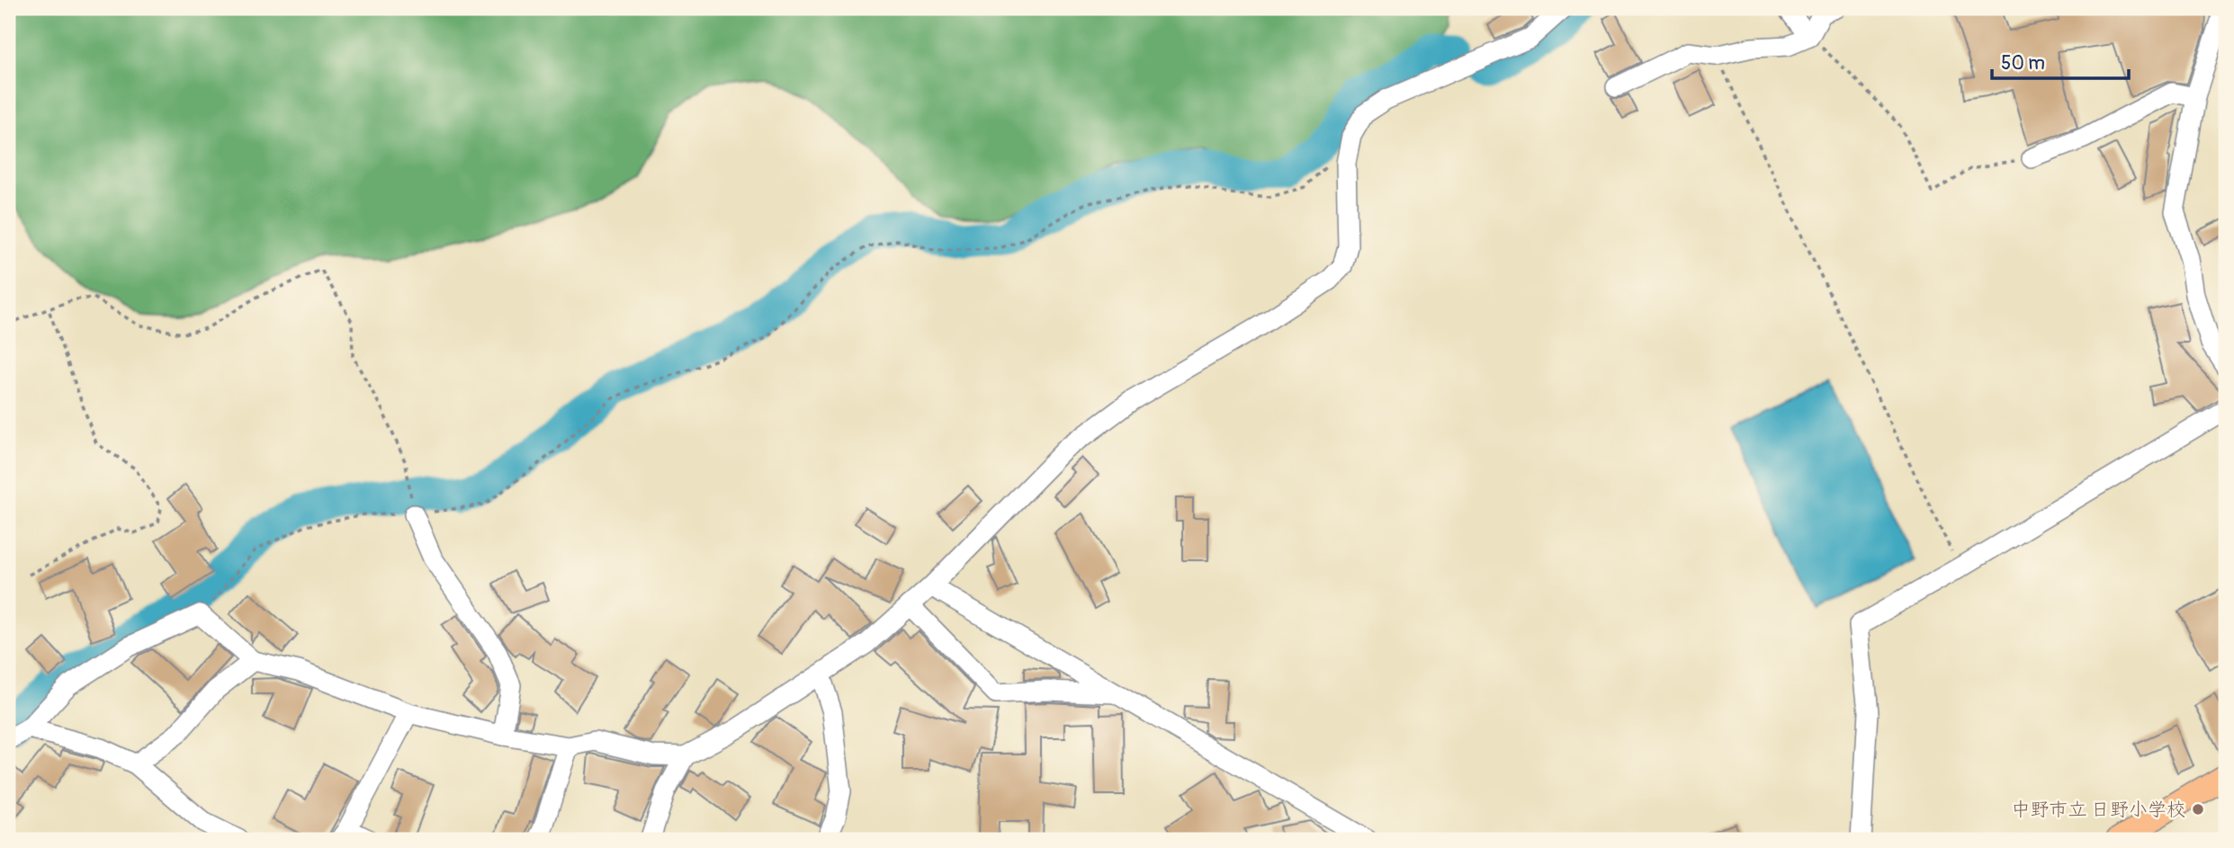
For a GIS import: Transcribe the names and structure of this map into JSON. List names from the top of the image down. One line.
{"places":["中野市立 日野小学校"],"scale_bar":"50 m"}
